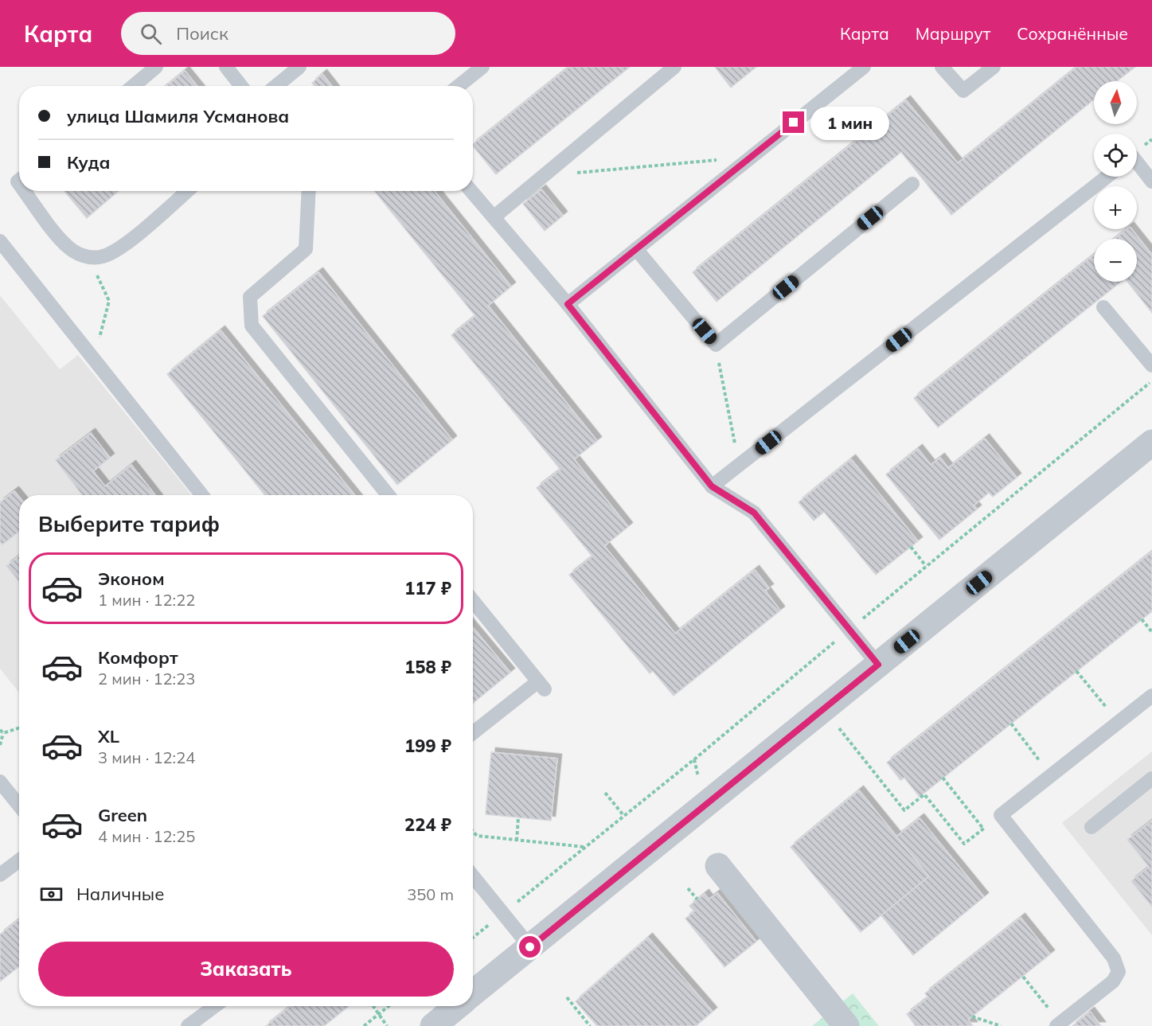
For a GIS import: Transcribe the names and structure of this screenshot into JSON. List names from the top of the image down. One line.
{"north":"top","page":{"header":"Карта","search":"Поиск","nav":["Карта","Маршрут","Сохранённые"],"map_buttons":["+","−"],"banner":["улица Шамиля Усманова","Куда"],"bubble":"1 мин","heading":"Выберите тариф","list":[{"name":"Эконом","note":"1 мин · 12:22","value":"117 ₽"},{"name":"Комфорт","note":"2 мин · 12:23","value":"158 ₽"},{"name":"XL","note":"3 мин · 12:24","value":"199 ₽"},{"name":"Green","note":"4 мин · 12:25","value":"224 ₽"}],"pay":["Наличные","350 m"],"buttons":"Заказать"}}
